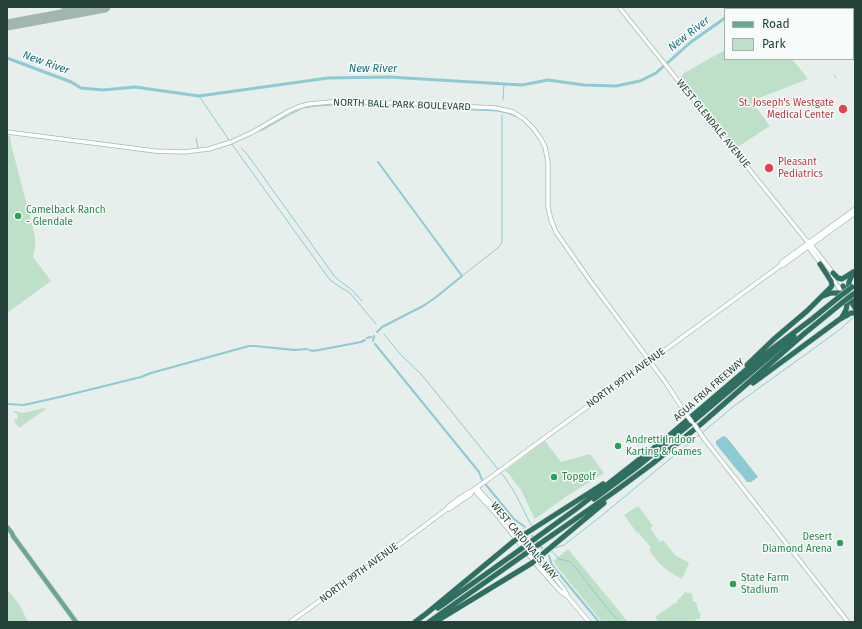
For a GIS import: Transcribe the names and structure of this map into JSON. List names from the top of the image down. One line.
{"streets":{"highway":["AGUA FRIA FREEWAY"],"main road":["NORTH BALL PARK BOULEVARD","WEST GLENDALE AVENUE","NORTH 99TH AVENUE","WEST CARDINALS WAY"]},"crossings":[["NORTH BALL PARK BOULEVARD","NORTH 99TH AVENUE"],["WEST GLENDALE AVENUE","NORTH 99TH AVENUE"],["NORTH 99TH AVENUE","WEST CARDINALS WAY"]],"water":["New River"],"places":["St. Joseph's Westgate Medical Center","Pleasant Pediatrics","Camelback Ranch - Glendale","Andretti Indoor Karting & Games","Topgolf","Desert Diamond Arena","State Farm Stadium"],"legend":["Road","Park"]}
